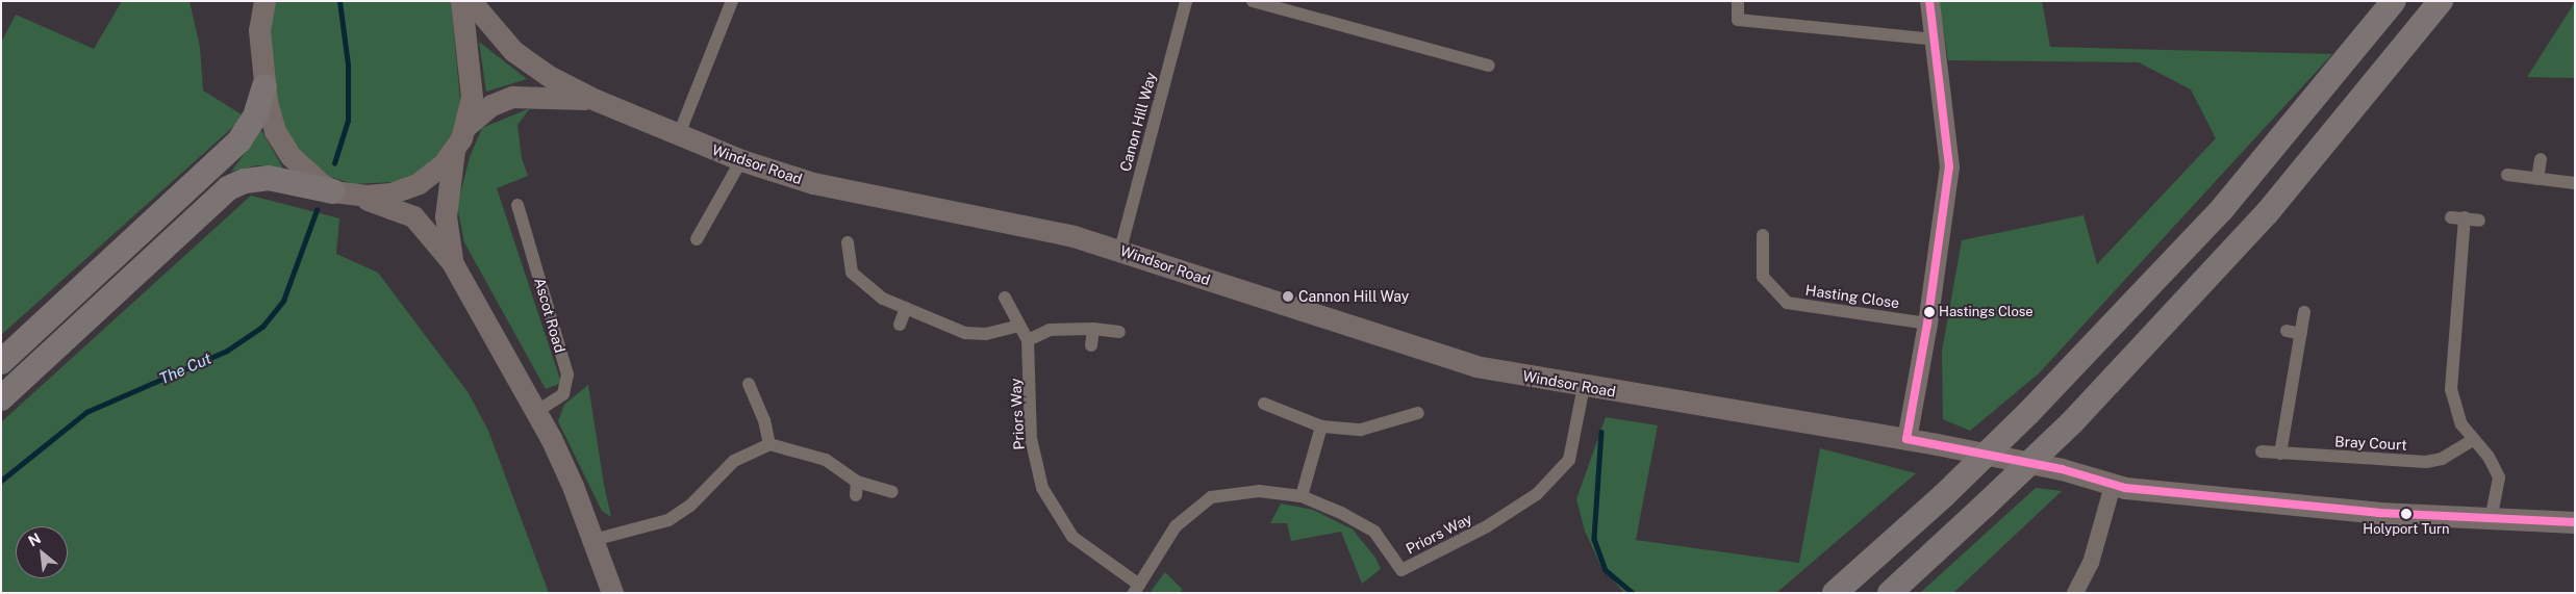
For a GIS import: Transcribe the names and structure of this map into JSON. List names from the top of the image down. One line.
{"streets":{"main road":["Windsor Road"],"street":["Canon Hill Way","Hasting Close","Ascot Road","Priors Way","Bray Court"]},"crossings":[["Canon Hill Way","Windsor Road"],["Windsor Road","Priors Way"]],"water":["The Cut"],"places":["Cannon Hill Way","Hastings Close","Holyport Turn"],"north":"top left"}
